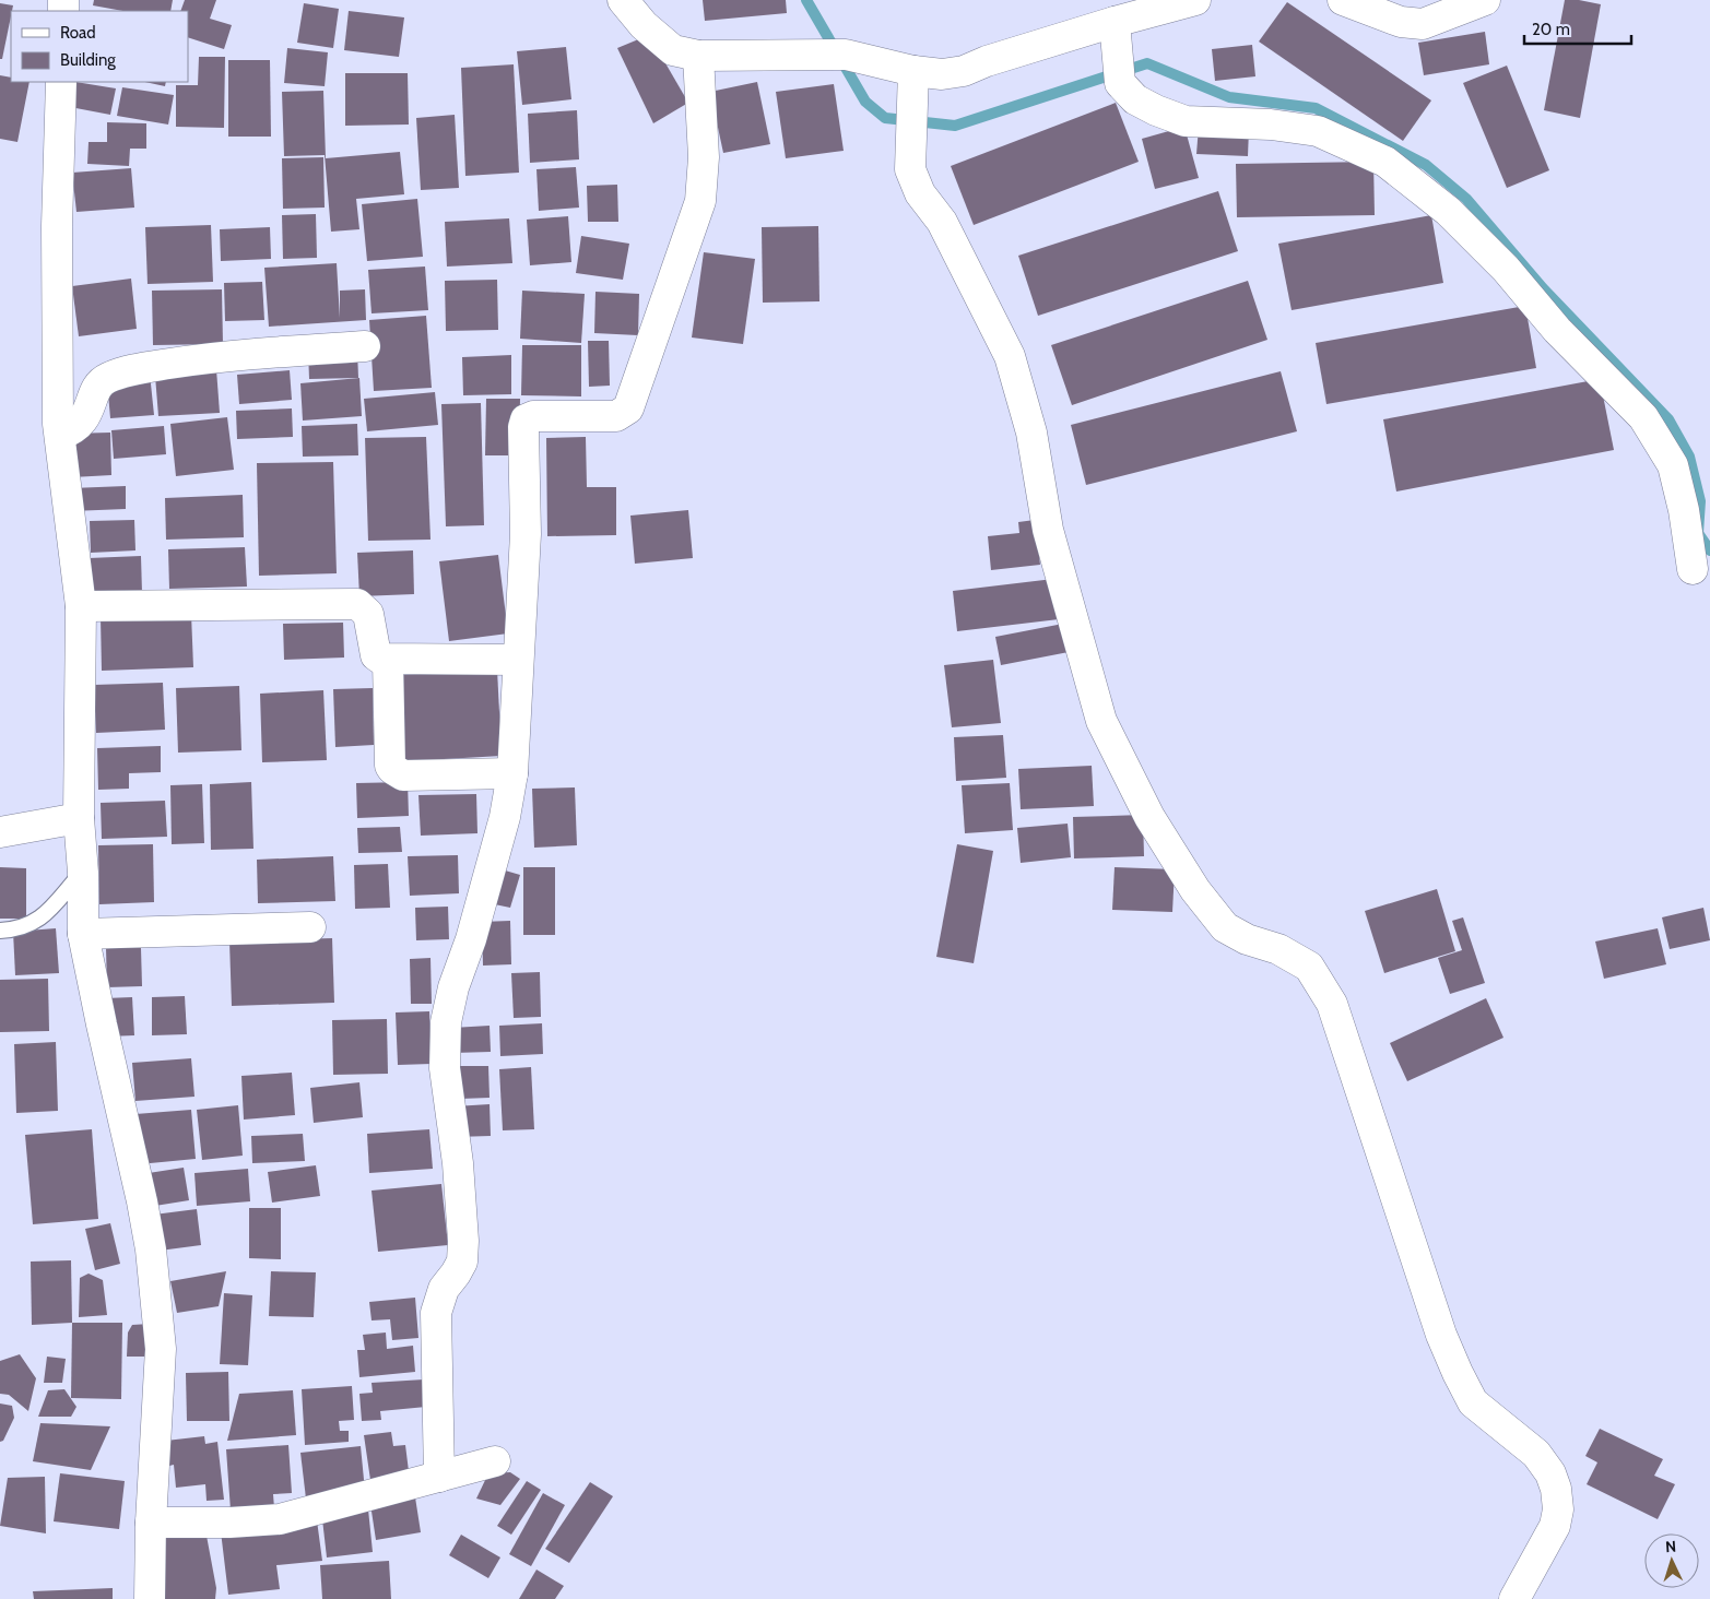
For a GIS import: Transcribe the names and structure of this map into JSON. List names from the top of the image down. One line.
{"legend":["Road","Building"],"scale_bar":"20 m","north":"top"}
